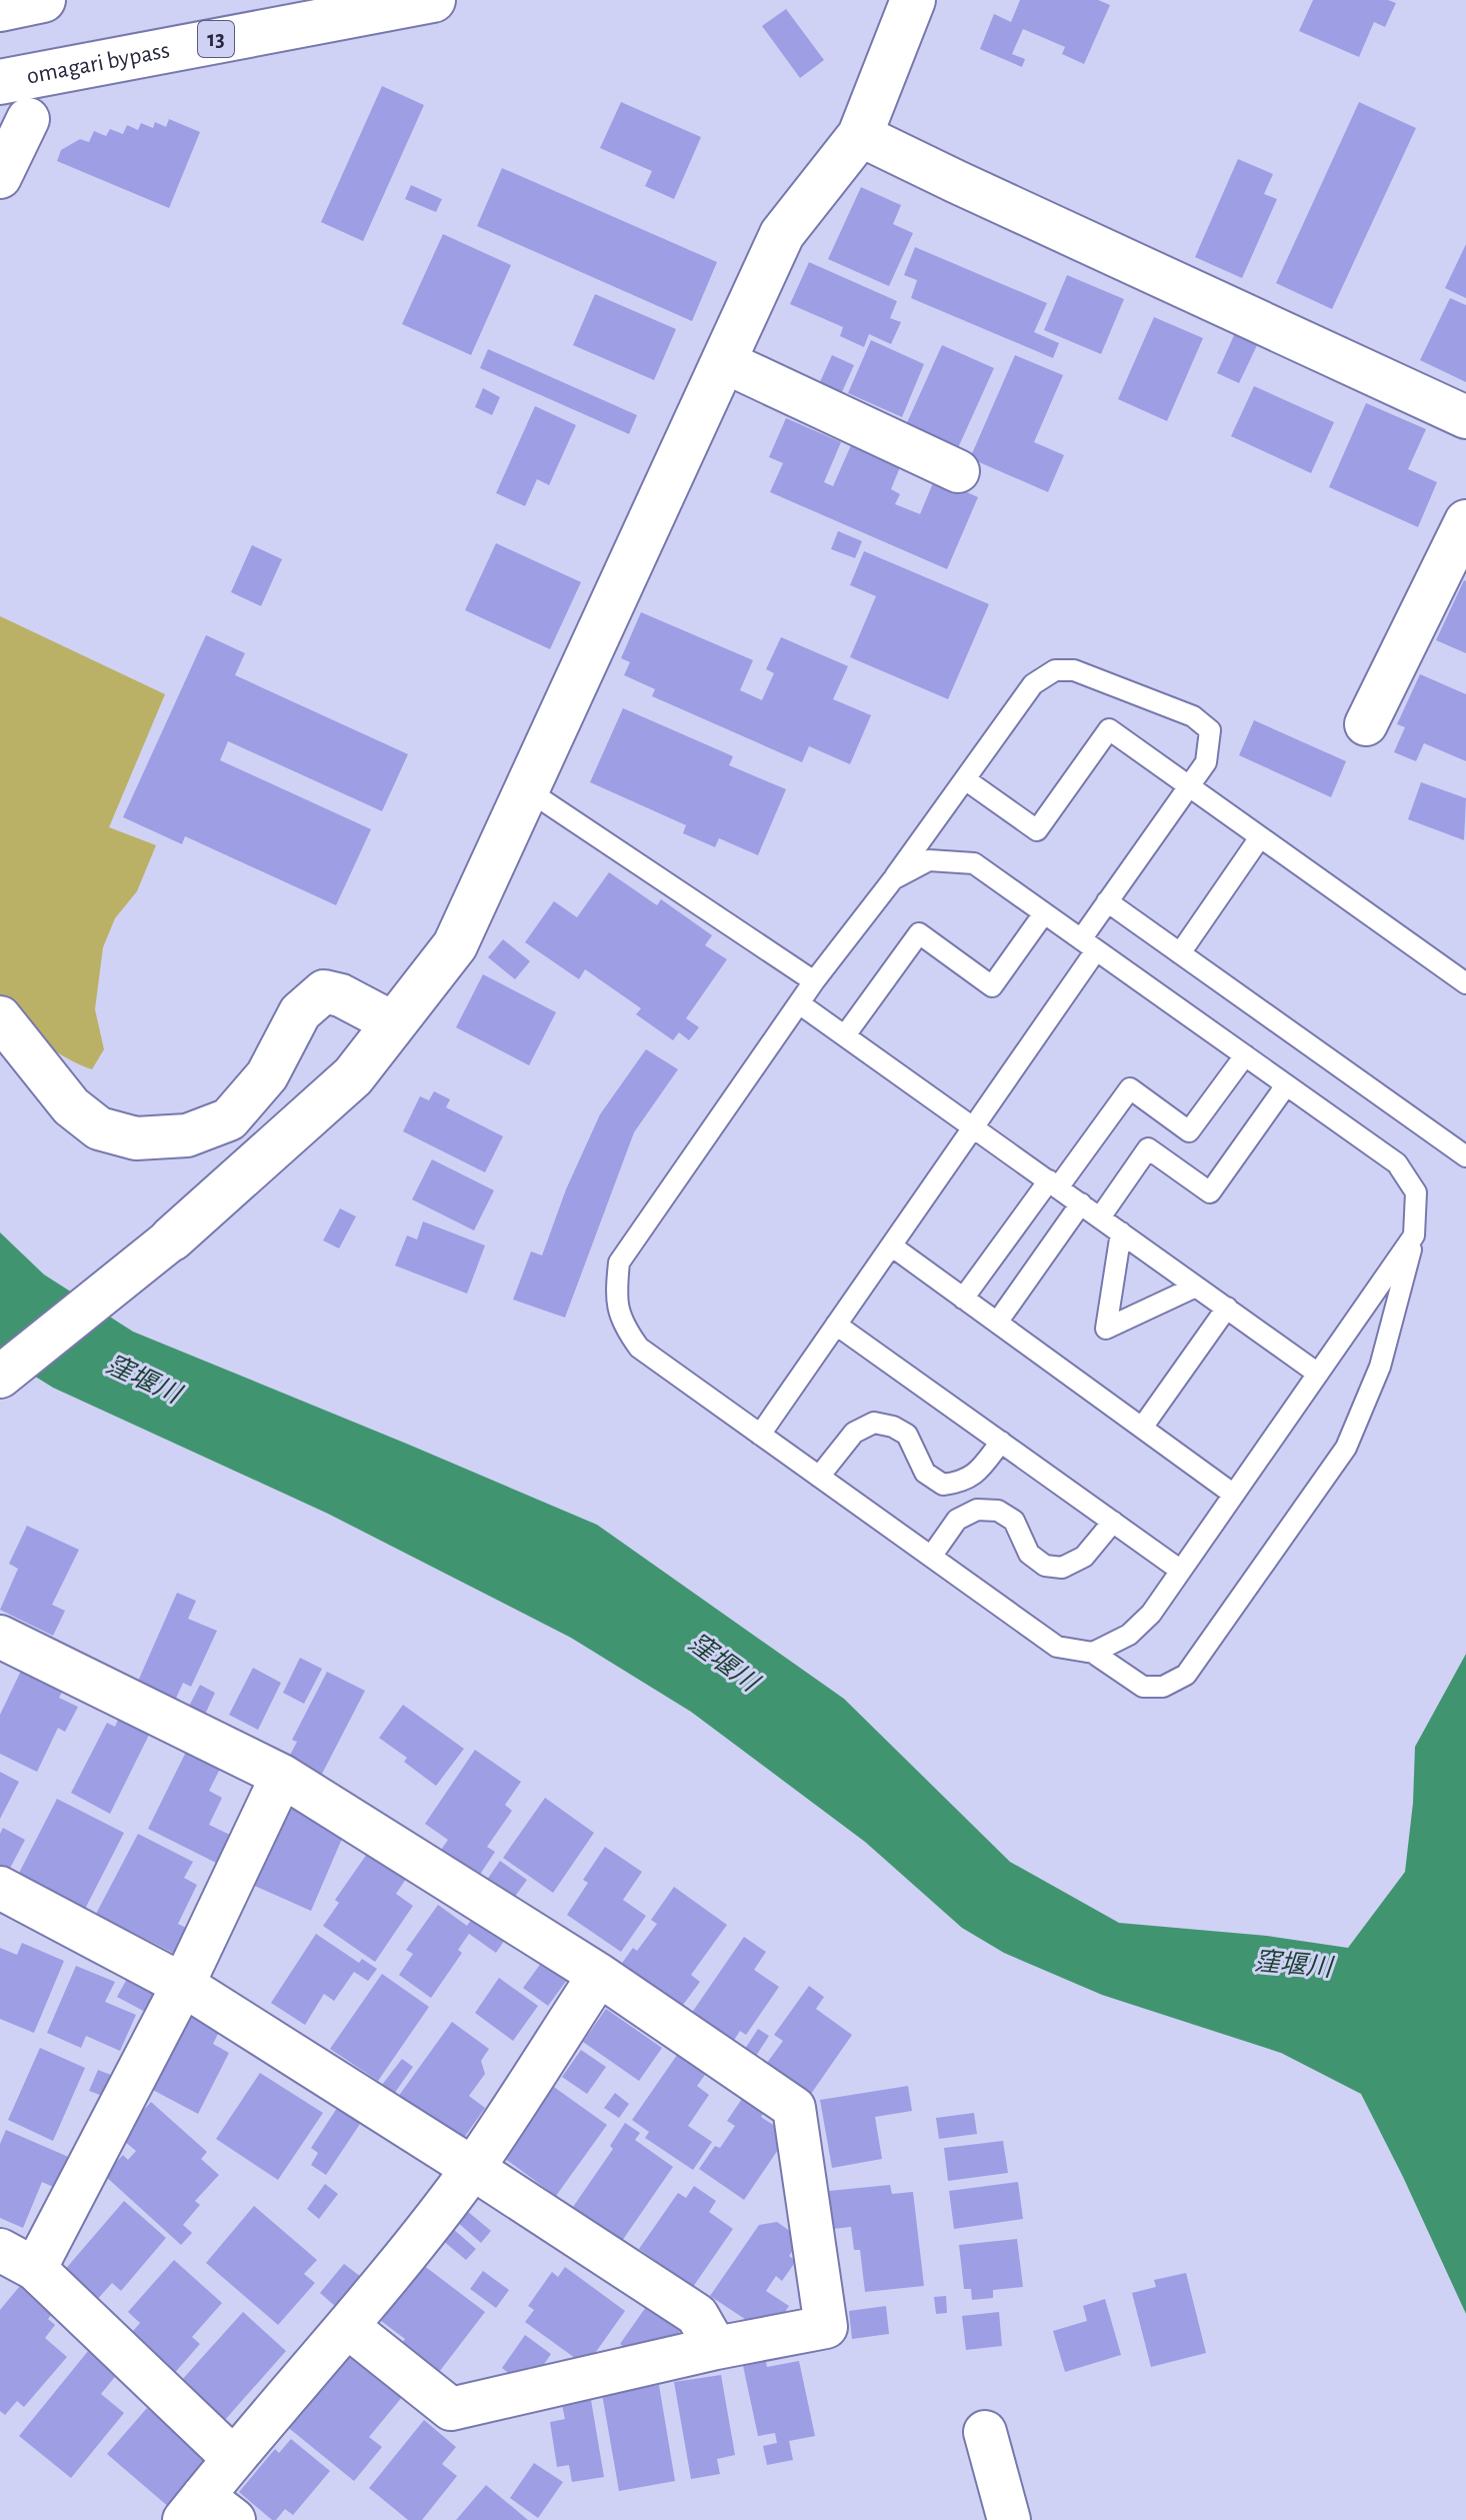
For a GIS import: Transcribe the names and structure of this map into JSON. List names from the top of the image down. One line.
{"streets":{"main road":["13","omagari bypass"]},"water":["窪堰川"]}
